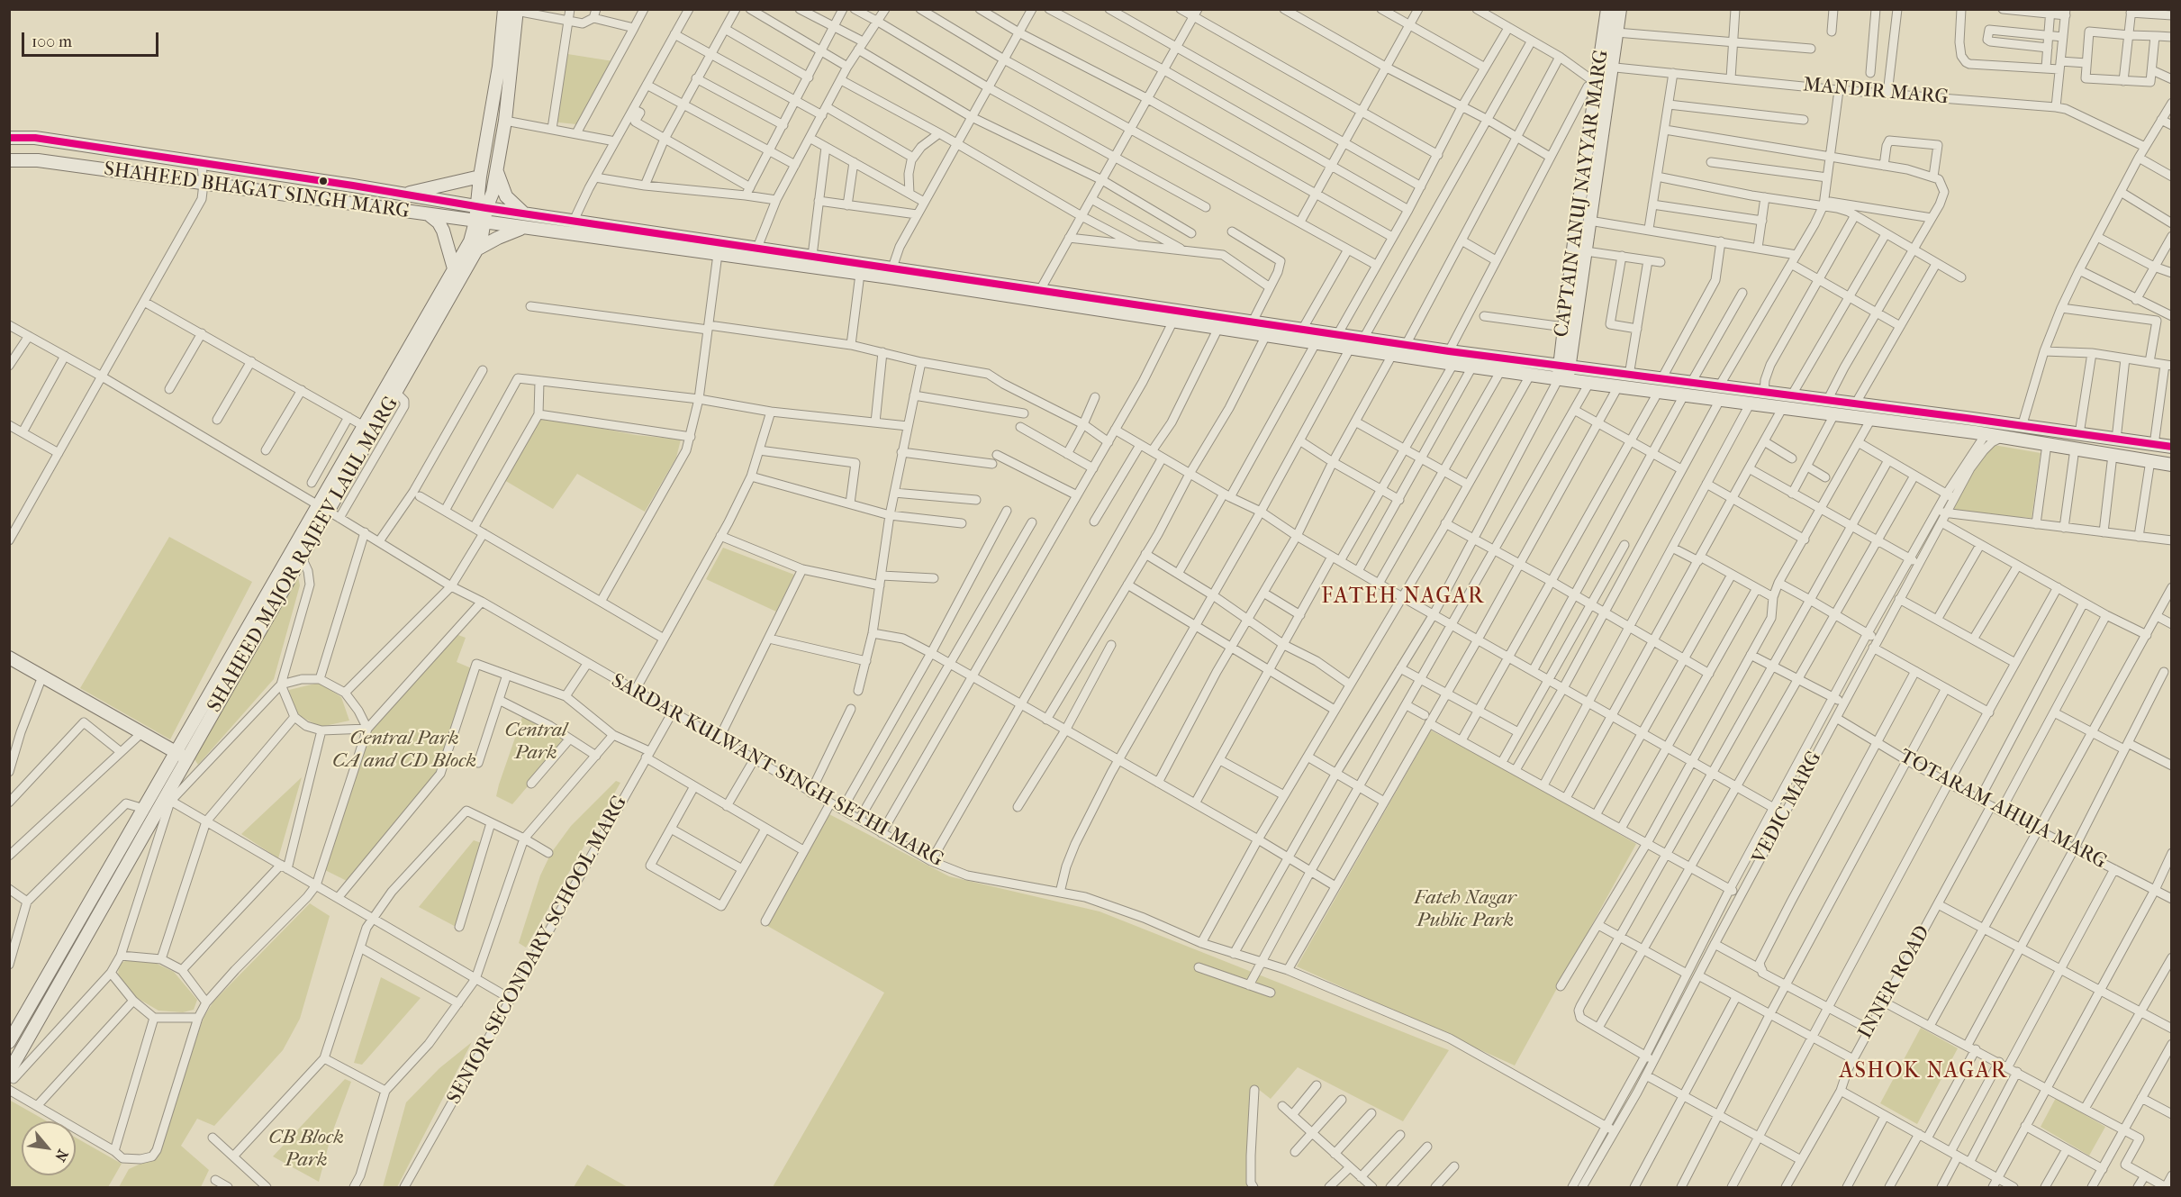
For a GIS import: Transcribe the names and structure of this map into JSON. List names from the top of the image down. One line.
{"streets":{"main road":["SHAHEED BHAGAT SINGH MARG","CAPTAIN ANUJ NAYYAR MARG","SHAHEED MAJOR RAJEEV LAUL MARG"],"street":["MANDIR MARG","SARDAR KULWANT SINGH SETHI MARG","VEDIC MARG","TOTARAM AHUJA MARG","SENIOR SECONDARY SCHOOL MARG","INNER ROAD"]},"crossings":[["MANDIR MARG","CAPTAIN ANUJ NAYYAR MARG"],["SHAHEED BHAGAT SINGH MARG","CAPTAIN ANUJ NAYYAR MARG"],["SHAHEED BHAGAT SINGH MARG","SHAHEED MAJOR RAJEEV LAUL MARG"],["SHAHEED MAJOR RAJEEV LAUL MARG","SARDAR KULWANT SINGH SETHI MARG"],["SARDAR KULWANT SINGH SETHI MARG","VEDIC MARG"],["SARDAR KULWANT SINGH SETHI MARG","SENIOR SECONDARY SCHOOL MARG"],["VEDIC MARG","TOTARAM AHUJA MARG"],["TOTARAM AHUJA MARG","INNER ROAD"]],"districts":["FATEH NAGAR","ASHOK NAGAR"],"parks":["Central Park","Central Park CA and CD Block","Fateh Nagar Public Park","CB Block Park"],"scale_bar":"100 m","north":"bottom right"}
